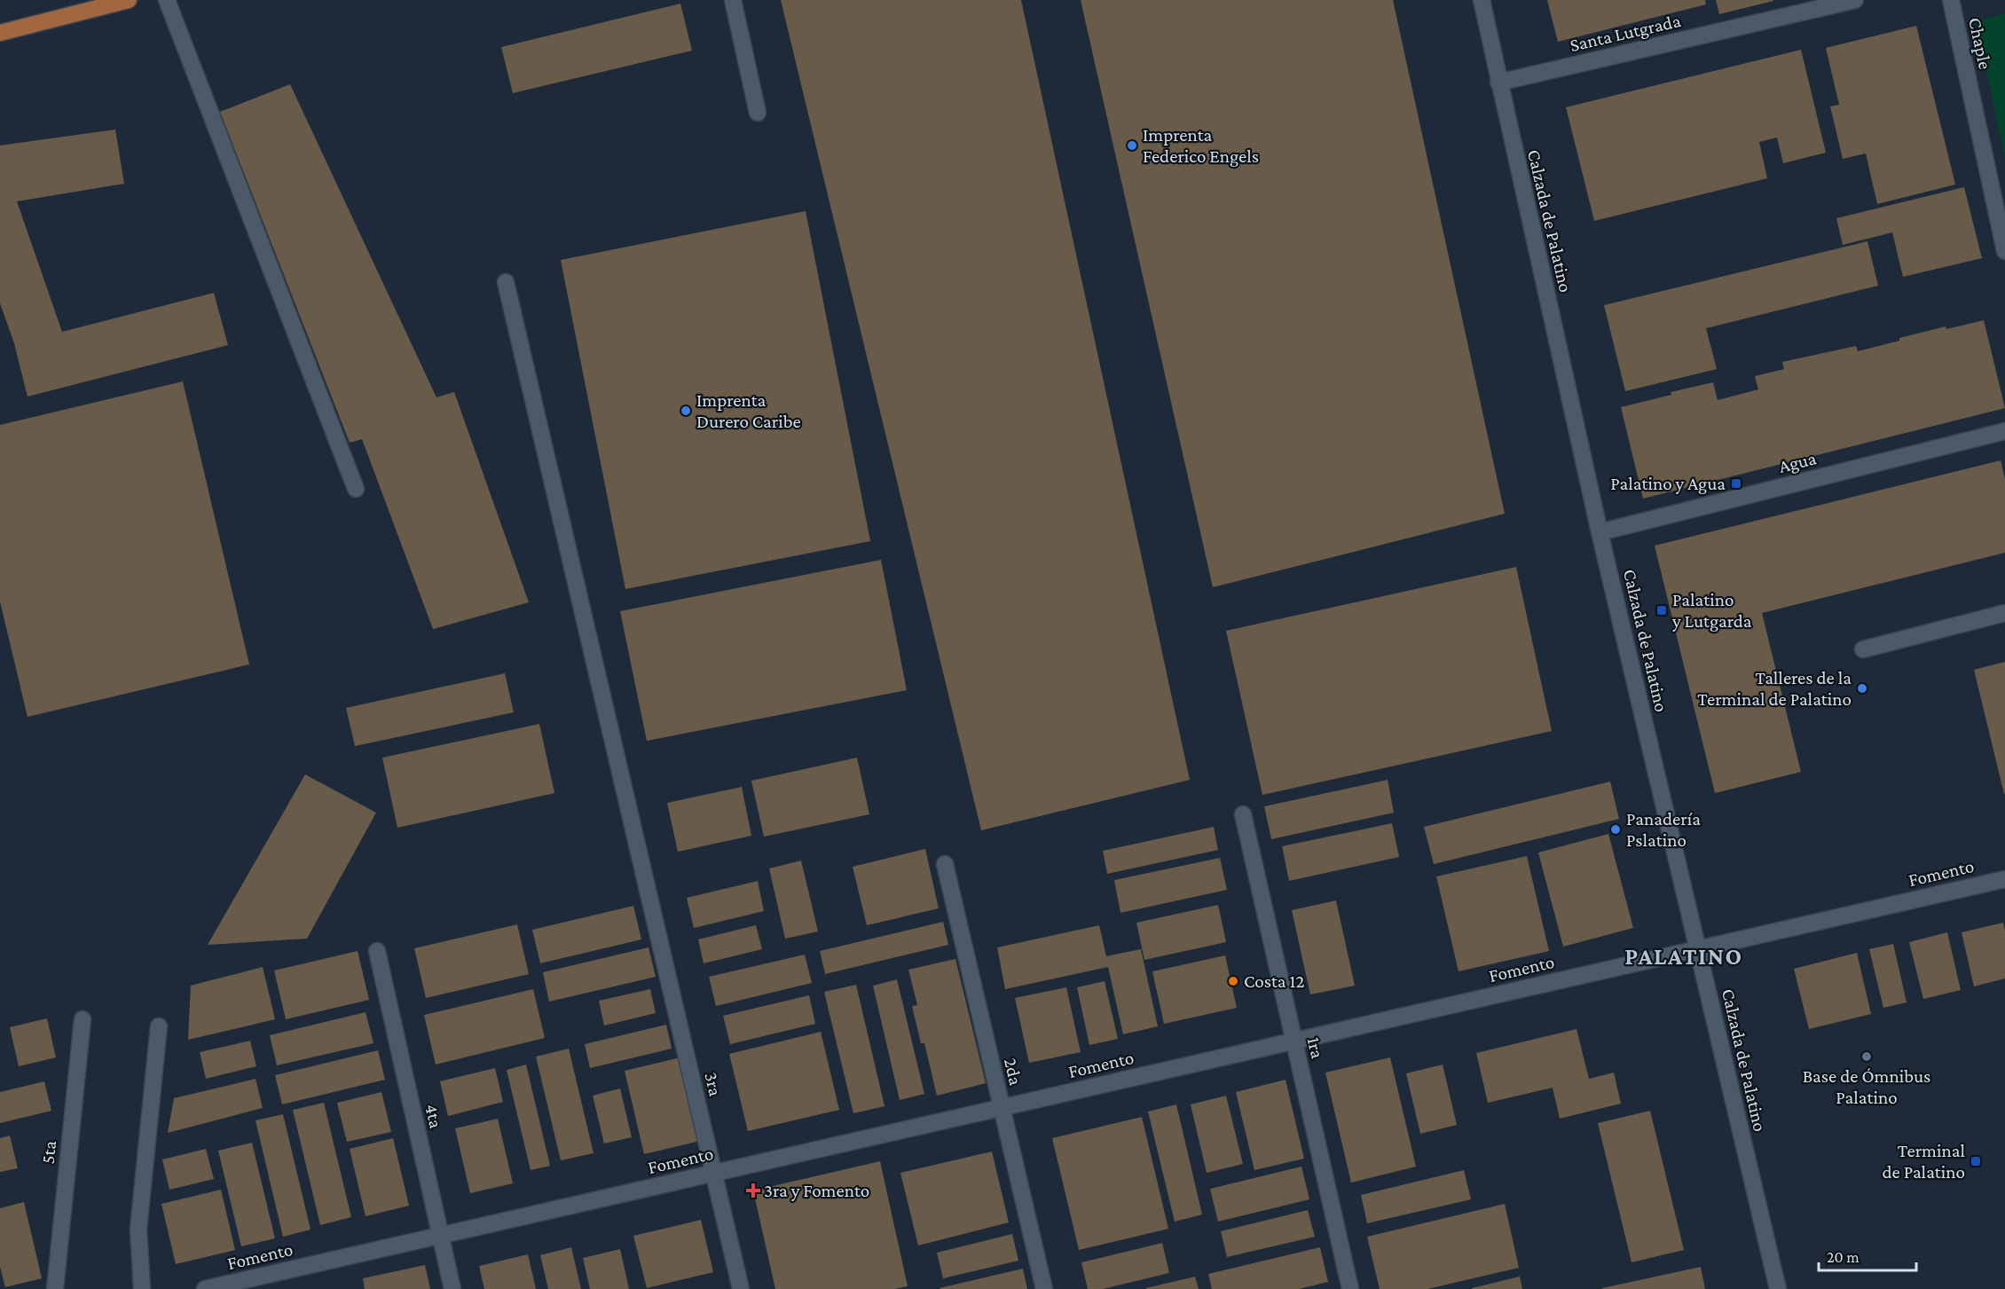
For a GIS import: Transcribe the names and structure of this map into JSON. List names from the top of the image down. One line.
{"streets":{"street":["Santa Lutgrada","Chaple","Calzada de Palatino","Agua","Fomento","1ra","2da","3ra","4ta","5ta"]},"crossings":[["Santa Lutgrada","Calzada de Palatino"],["Calzada de Palatino","Agua"],["Calzada de Palatino","Fomento"],["Fomento","1ra"],["Fomento","2da"],["Fomento","3ra"],["Fomento","4ta"]],"districts":["PALATINO"],"places":{"other":["Imprenta Federico Engels","Imprenta Durero Caribe","Talleres de la Terminal de Palatino","Panadería Pslatino","Costa 12","Base de Ómnibus Palatino"],"transit":["Palatino y Agua","Palatino y Lutgarda","Terminal de Palatino"],"health":["3ra y Fomento"]},"scale_bar":"20 m"}
